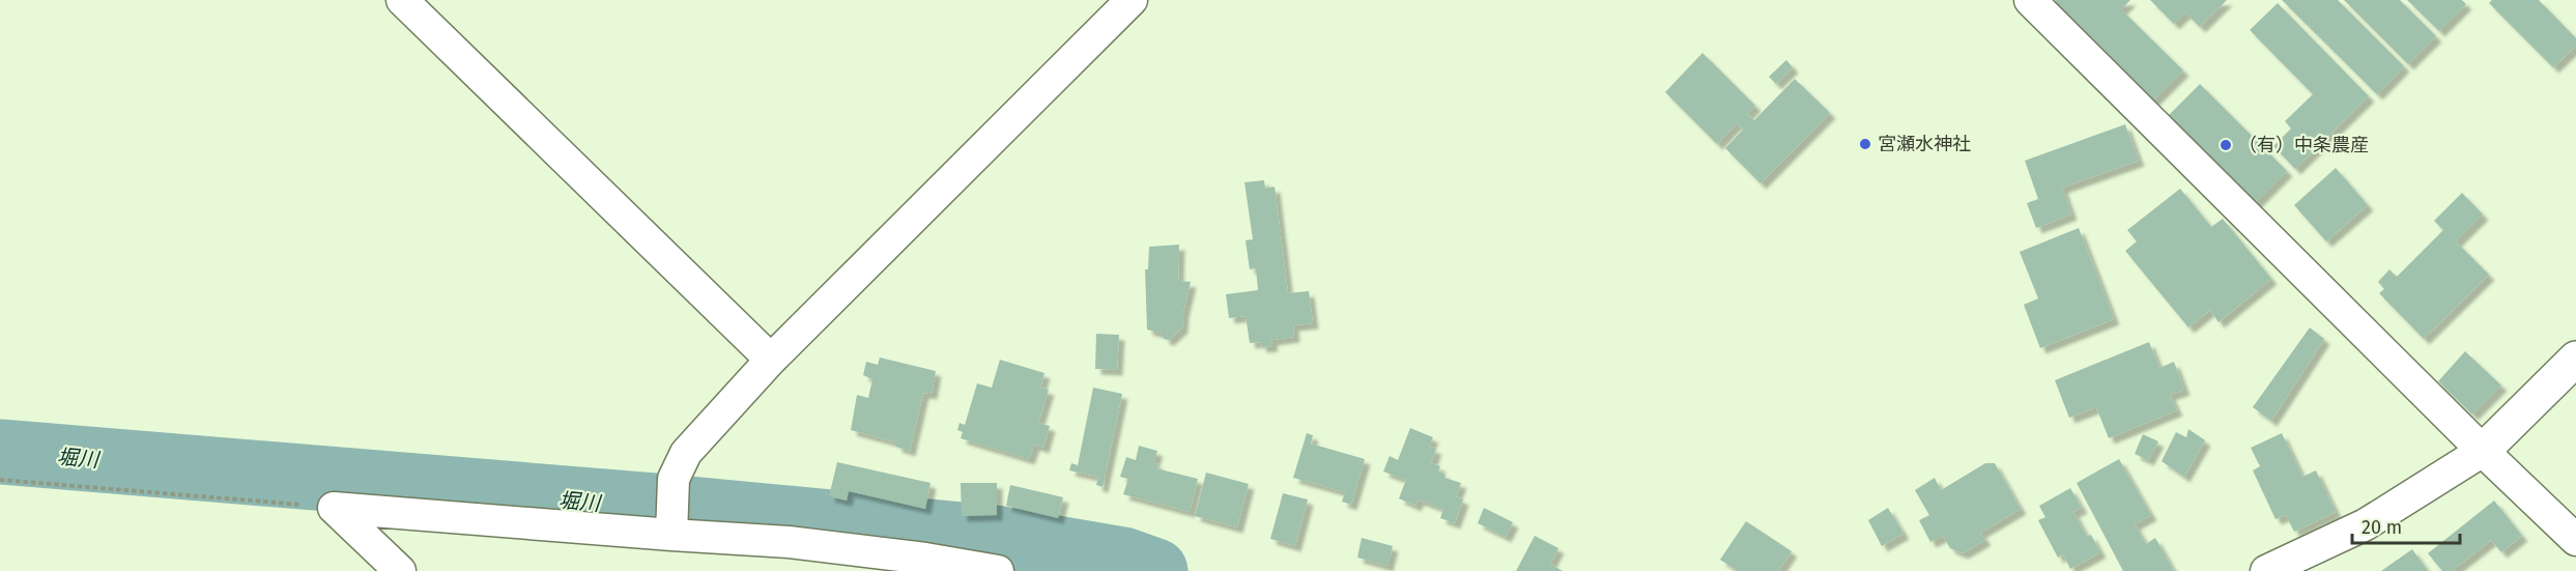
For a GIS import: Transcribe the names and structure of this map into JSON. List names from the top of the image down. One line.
{"water":["堀川"],"places":["宮瀬水神社","（有）中条農産"],"scale_bar":"20 m"}
